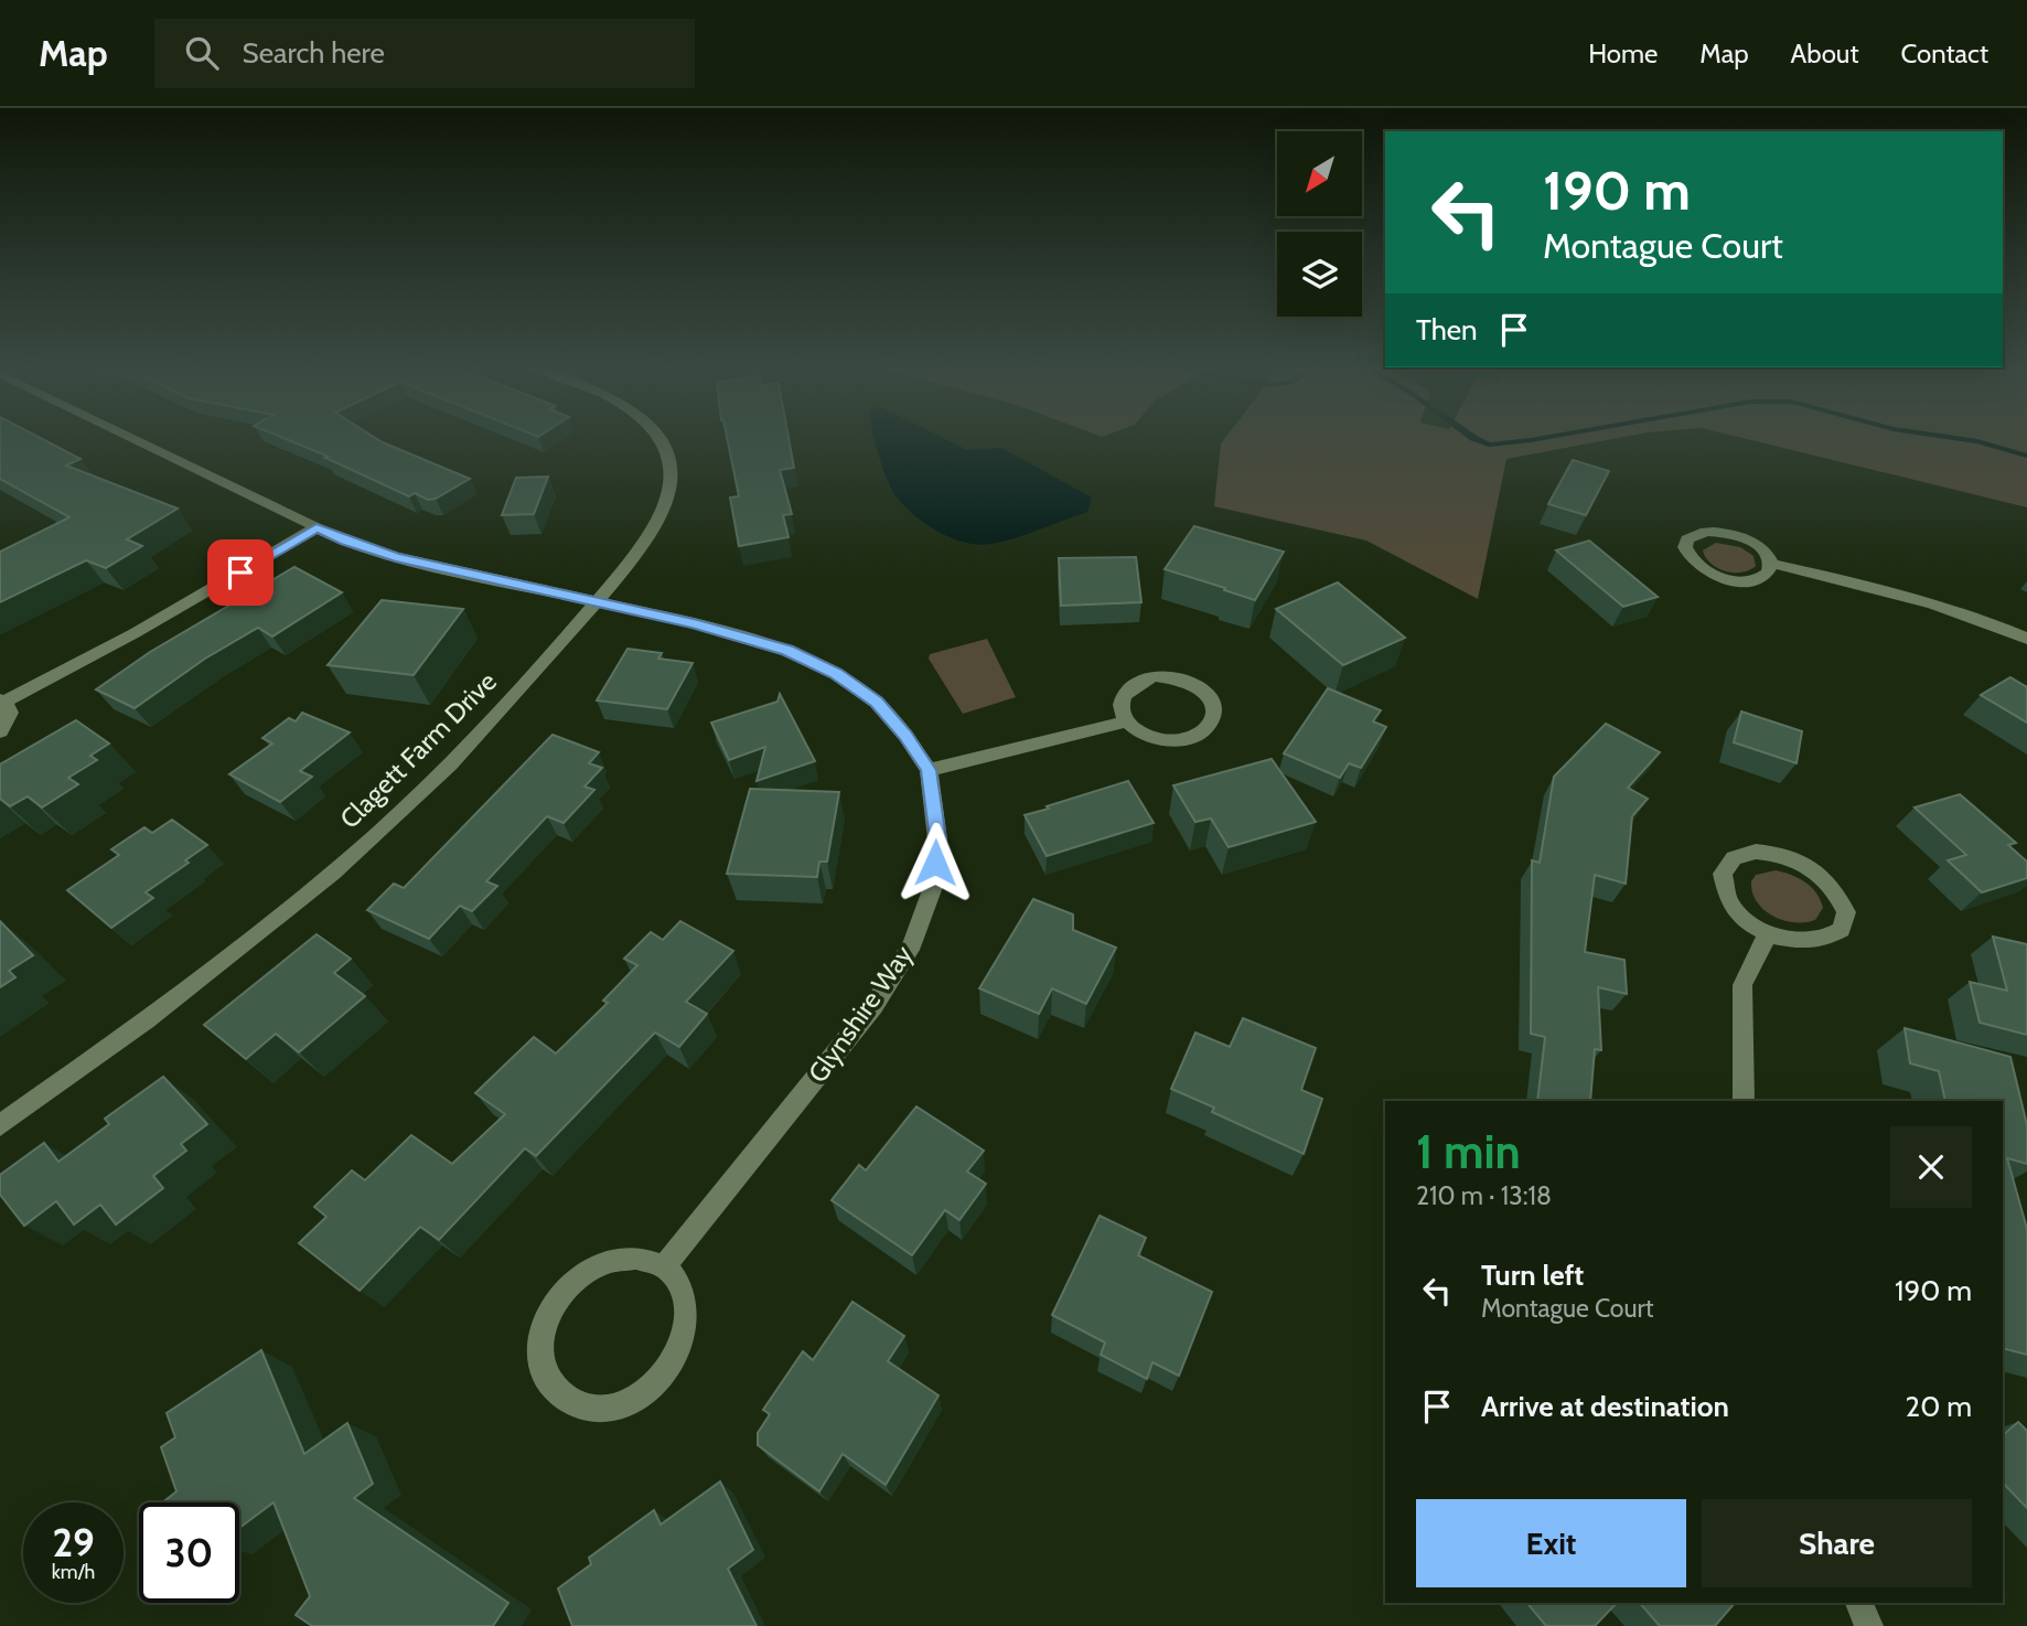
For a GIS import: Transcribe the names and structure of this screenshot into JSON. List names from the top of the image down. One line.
{"streets":{"street":["Clagett Farm Drive","Glynshire Way"]},"crossings":[["Clagett Farm Drive","Glynshire Way"]],"north":"bottom left","page":{"header":"Map","search":"Search here","nav":["Home","Map","About","Contact"],"turn":["190 m","Montague Court"],"then":"Then","heading":["1 min","210 m · 13:18"],"list":[{"name":"Turn left","note":"Montague Court","value":"190 m"},{"name":"Arrive at destination","value":"20 m"}],"buttons":["Exit","Share"],"speed":"29 km/h","limit":"30"}}
